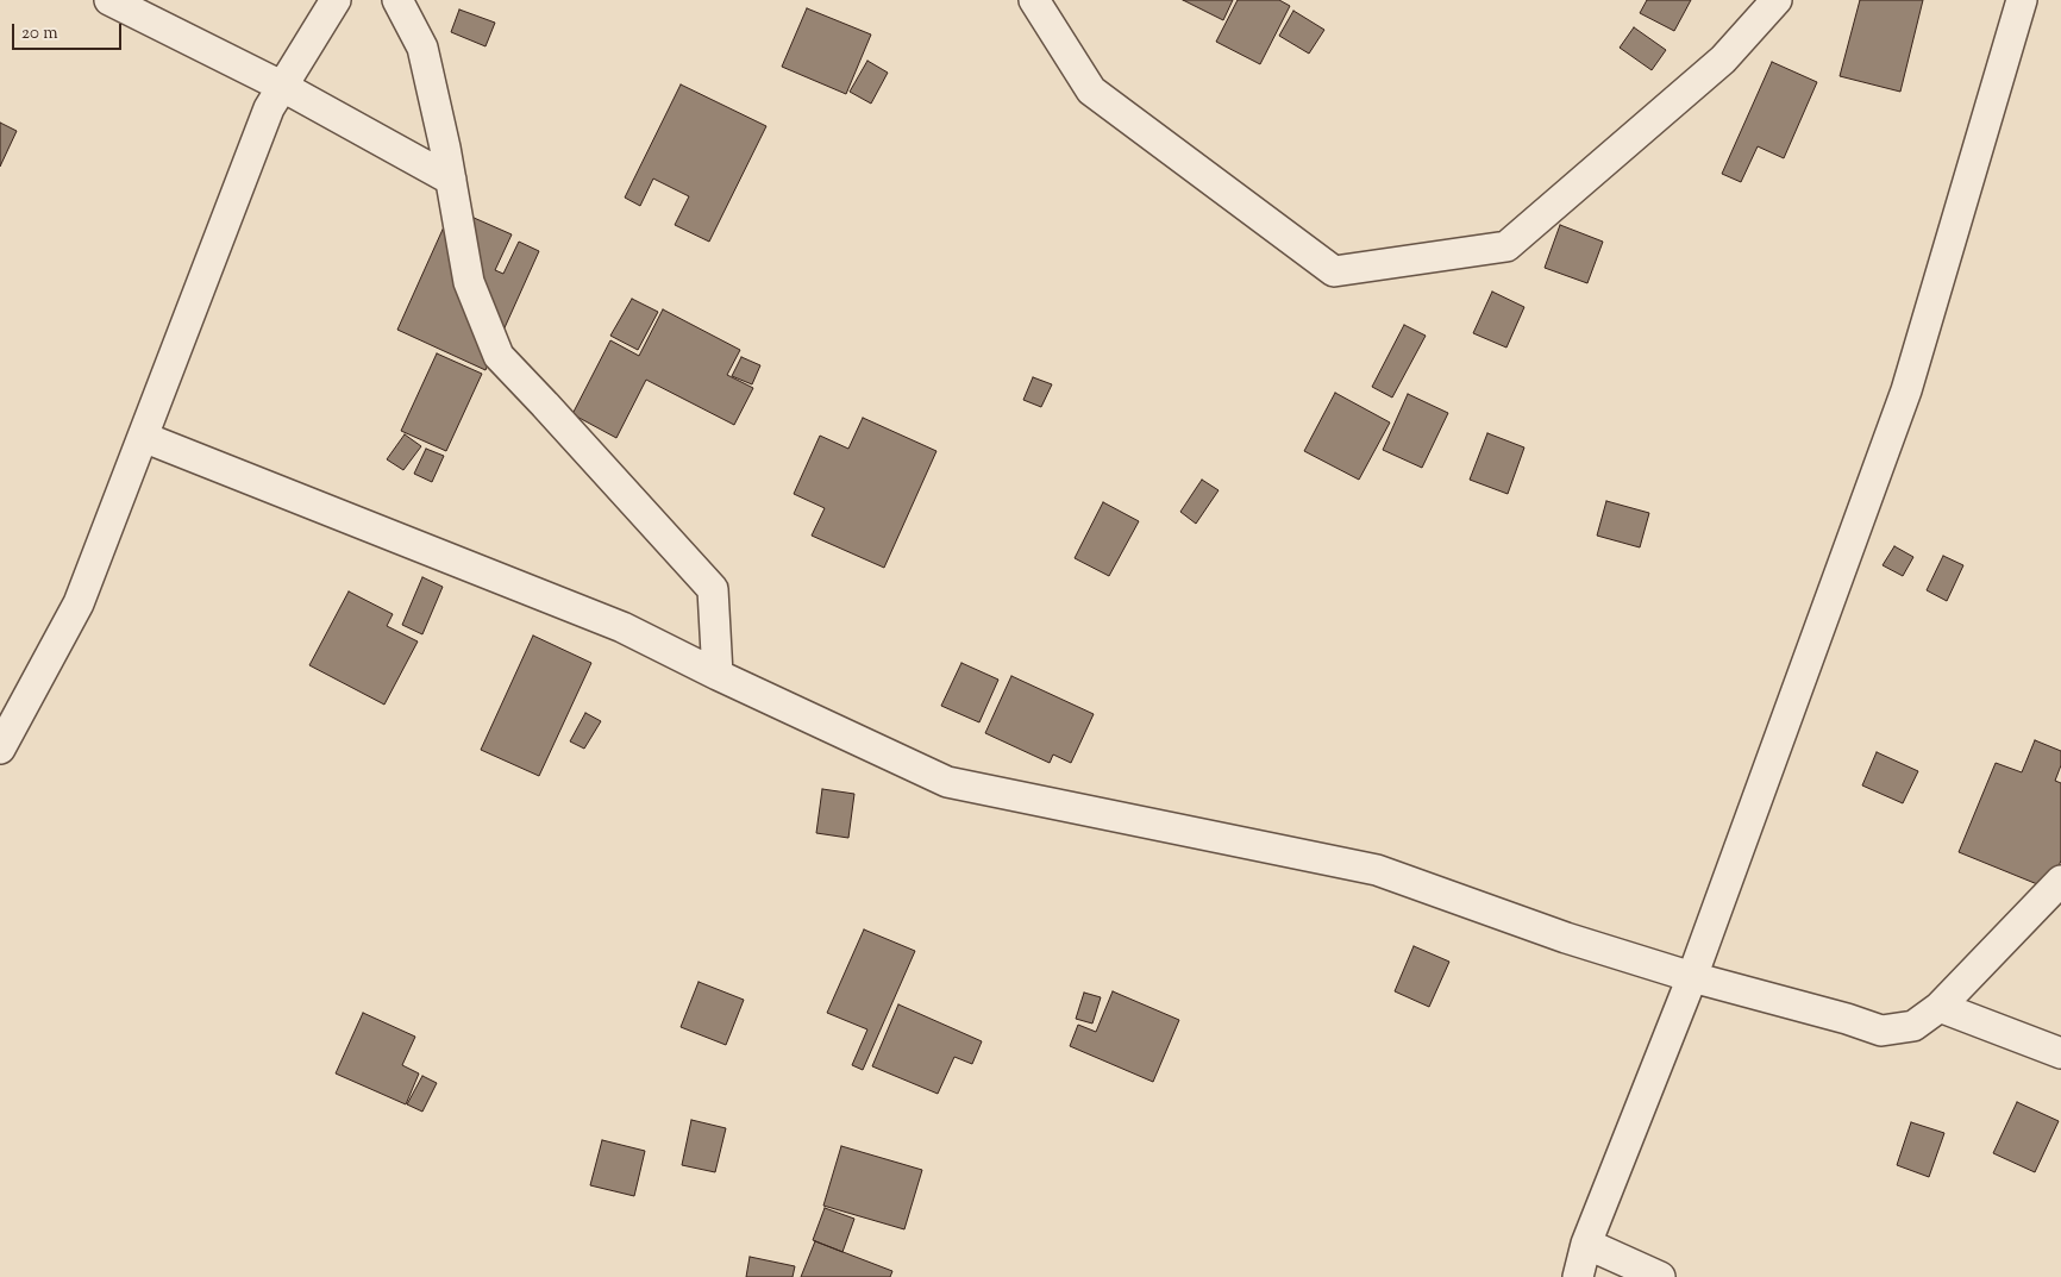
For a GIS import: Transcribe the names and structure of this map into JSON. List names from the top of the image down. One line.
{"scale_bar":"20 m"}
